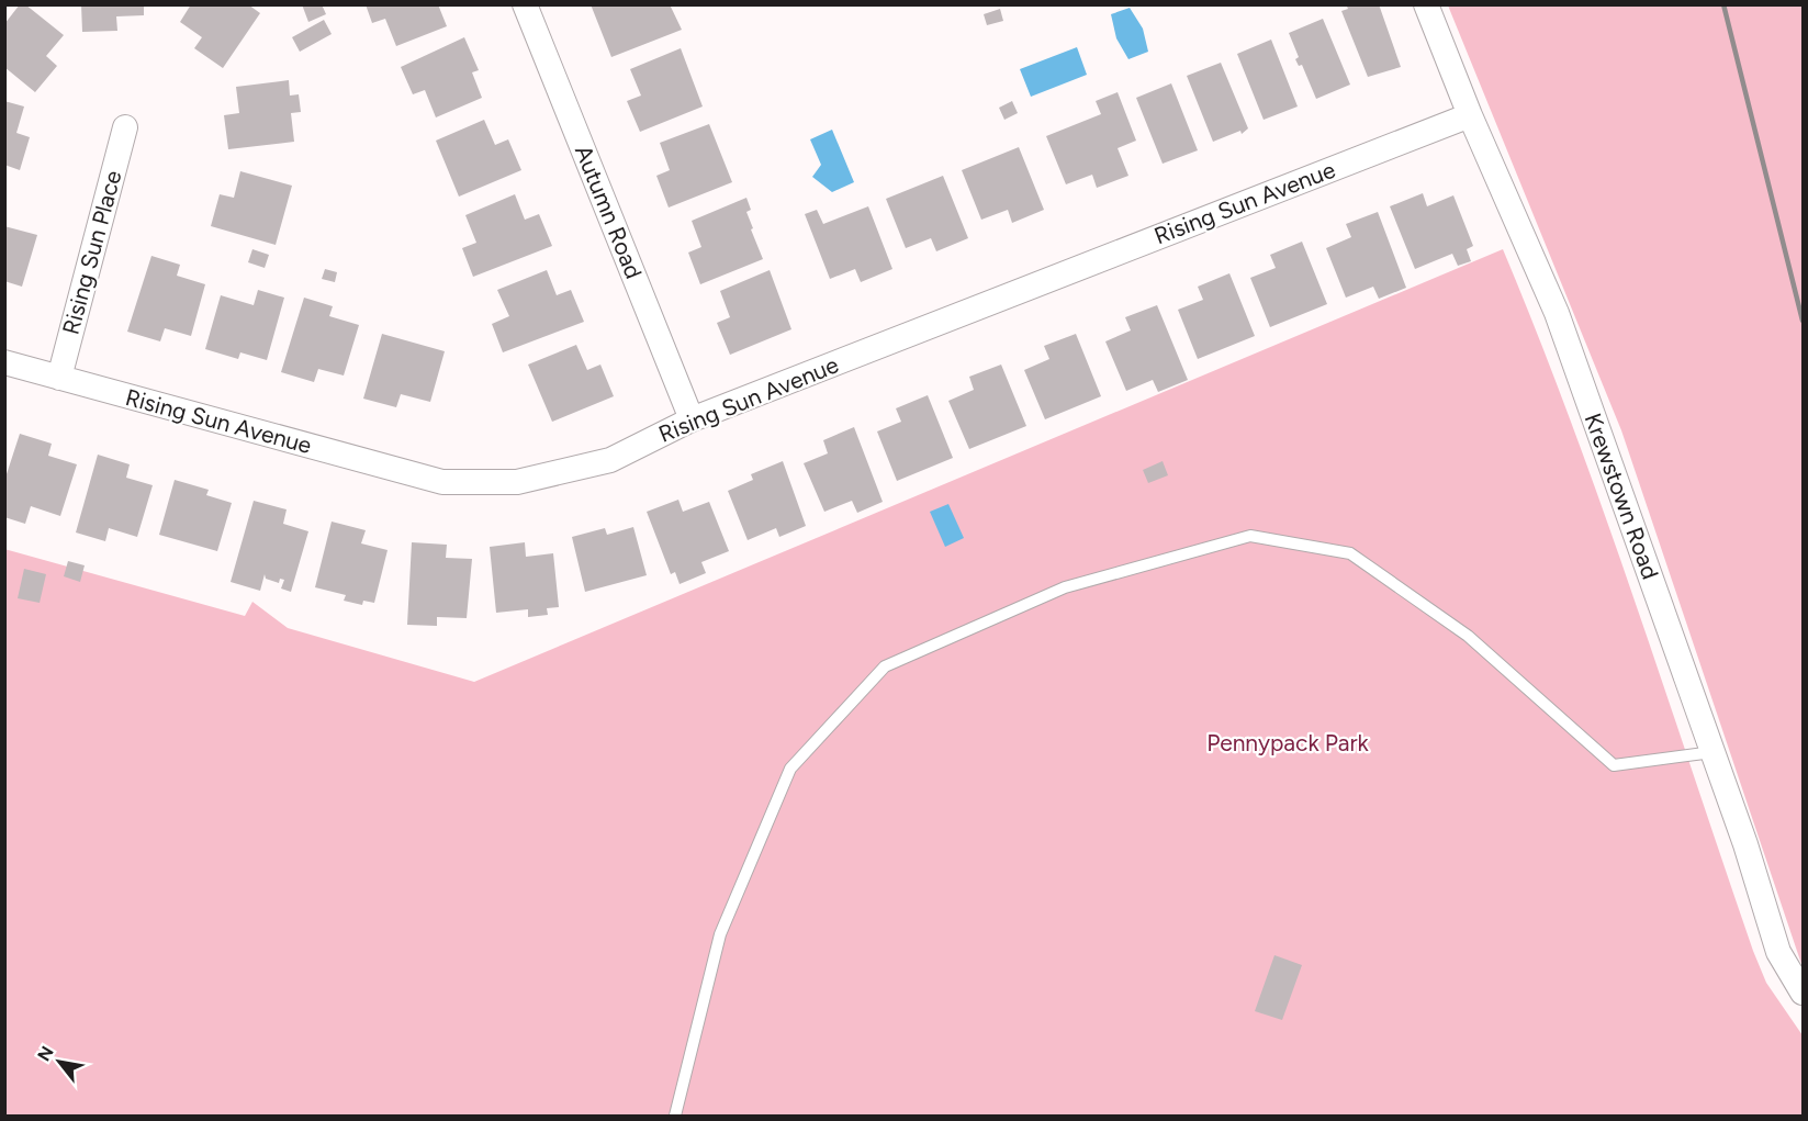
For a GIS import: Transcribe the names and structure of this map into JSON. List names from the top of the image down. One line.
{"streets":{"street":["Rising Sun Avenue","Autumn Road","Rising Sun Place","Krewstown Road"]},"crossings":[["Rising Sun Avenue","Autumn Road"],["Rising Sun Avenue","Rising Sun Place"],["Rising Sun Avenue","Krewstown Road"]],"parks":["Pennypack Park"],"north":"top left"}
